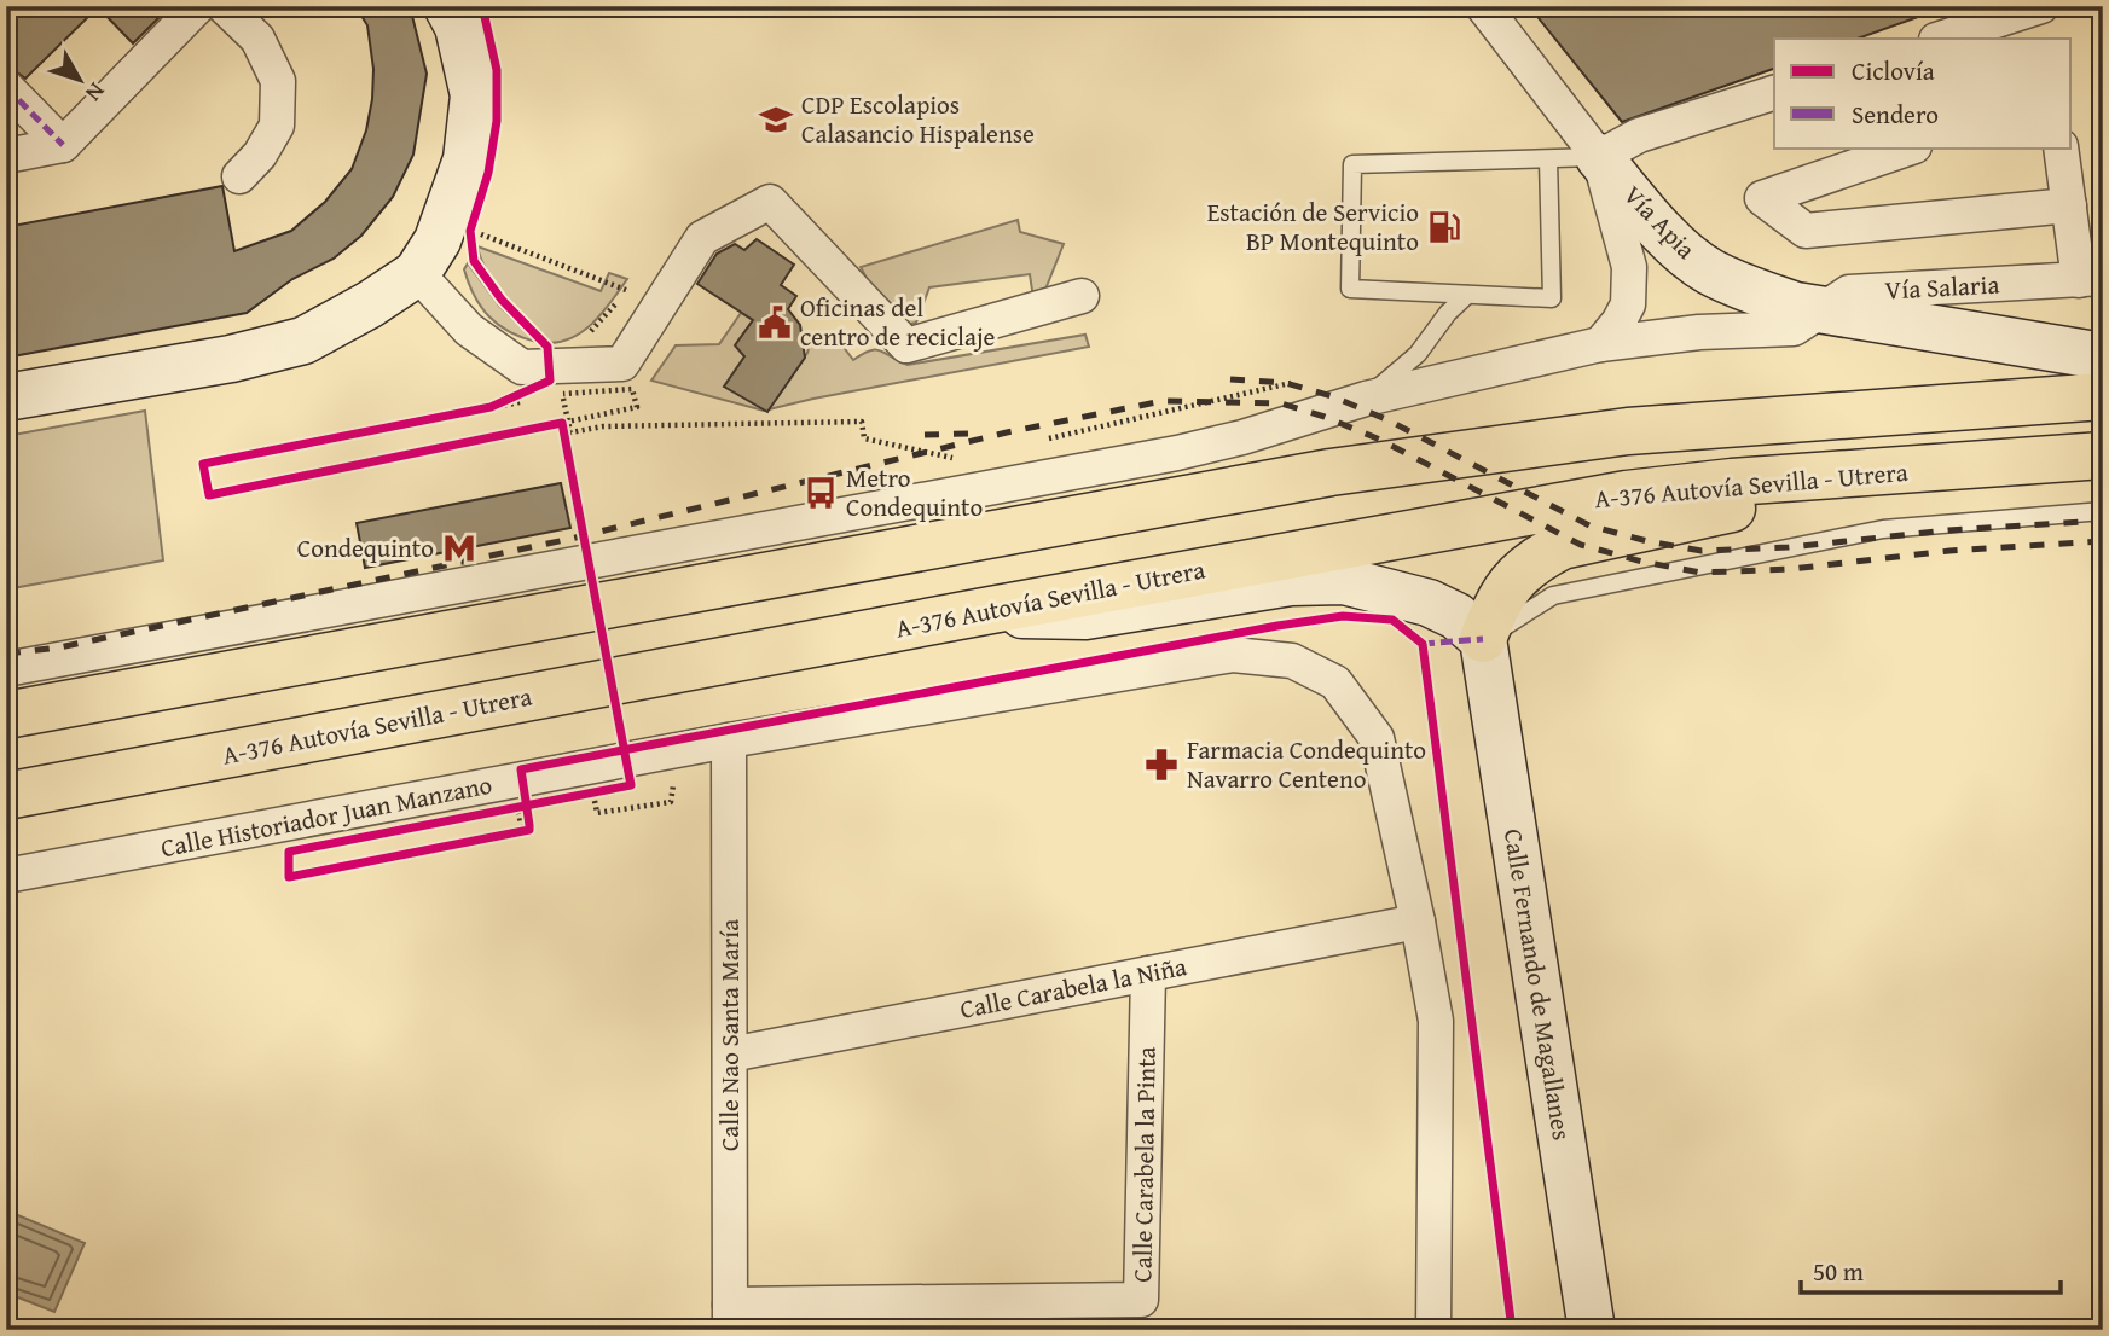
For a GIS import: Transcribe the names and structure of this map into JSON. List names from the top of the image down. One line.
{"streets":{"main road":["A-376 Autovía Sevilla - Utrera"],"street":["Vía Apia","Vía Salaria","Calle Historiador Juan Manzano","Calle Fernando de Magallanes","Calle Carabela la Niña","Calle Nao Santa María","Calle Carabela la Pinta"]},"crossings":[["Vía Apia","Vía Salaria"],["Calle Historiador Juan Manzano","Calle Carabela la Niña"],["Calle Historiador Juan Manzano","Calle Nao Santa María"],["Calle Carabela la Niña","Calle Nao Santa María"],["Calle Carabela la Niña","Calle Carabela la Pinta"],["Calle Nao Santa María","Calle Carabela la Pinta"]],"places":{"school or university":["CDP Escolapios Calasancio Hispalense"],"fuel station":["Estación de Servicio BP Montequinto"],"public building":["Oficinas del centro de reciclaje"],"bus stop":["Metro Condequinto"],"metro station":["Condequinto"],"pharmacy":["Farmacia Condequinto Navarro Centeno"]},"legend":["Ciclovía","Sendero"],"scale_bar":"50 m","north":"bottom right"}
